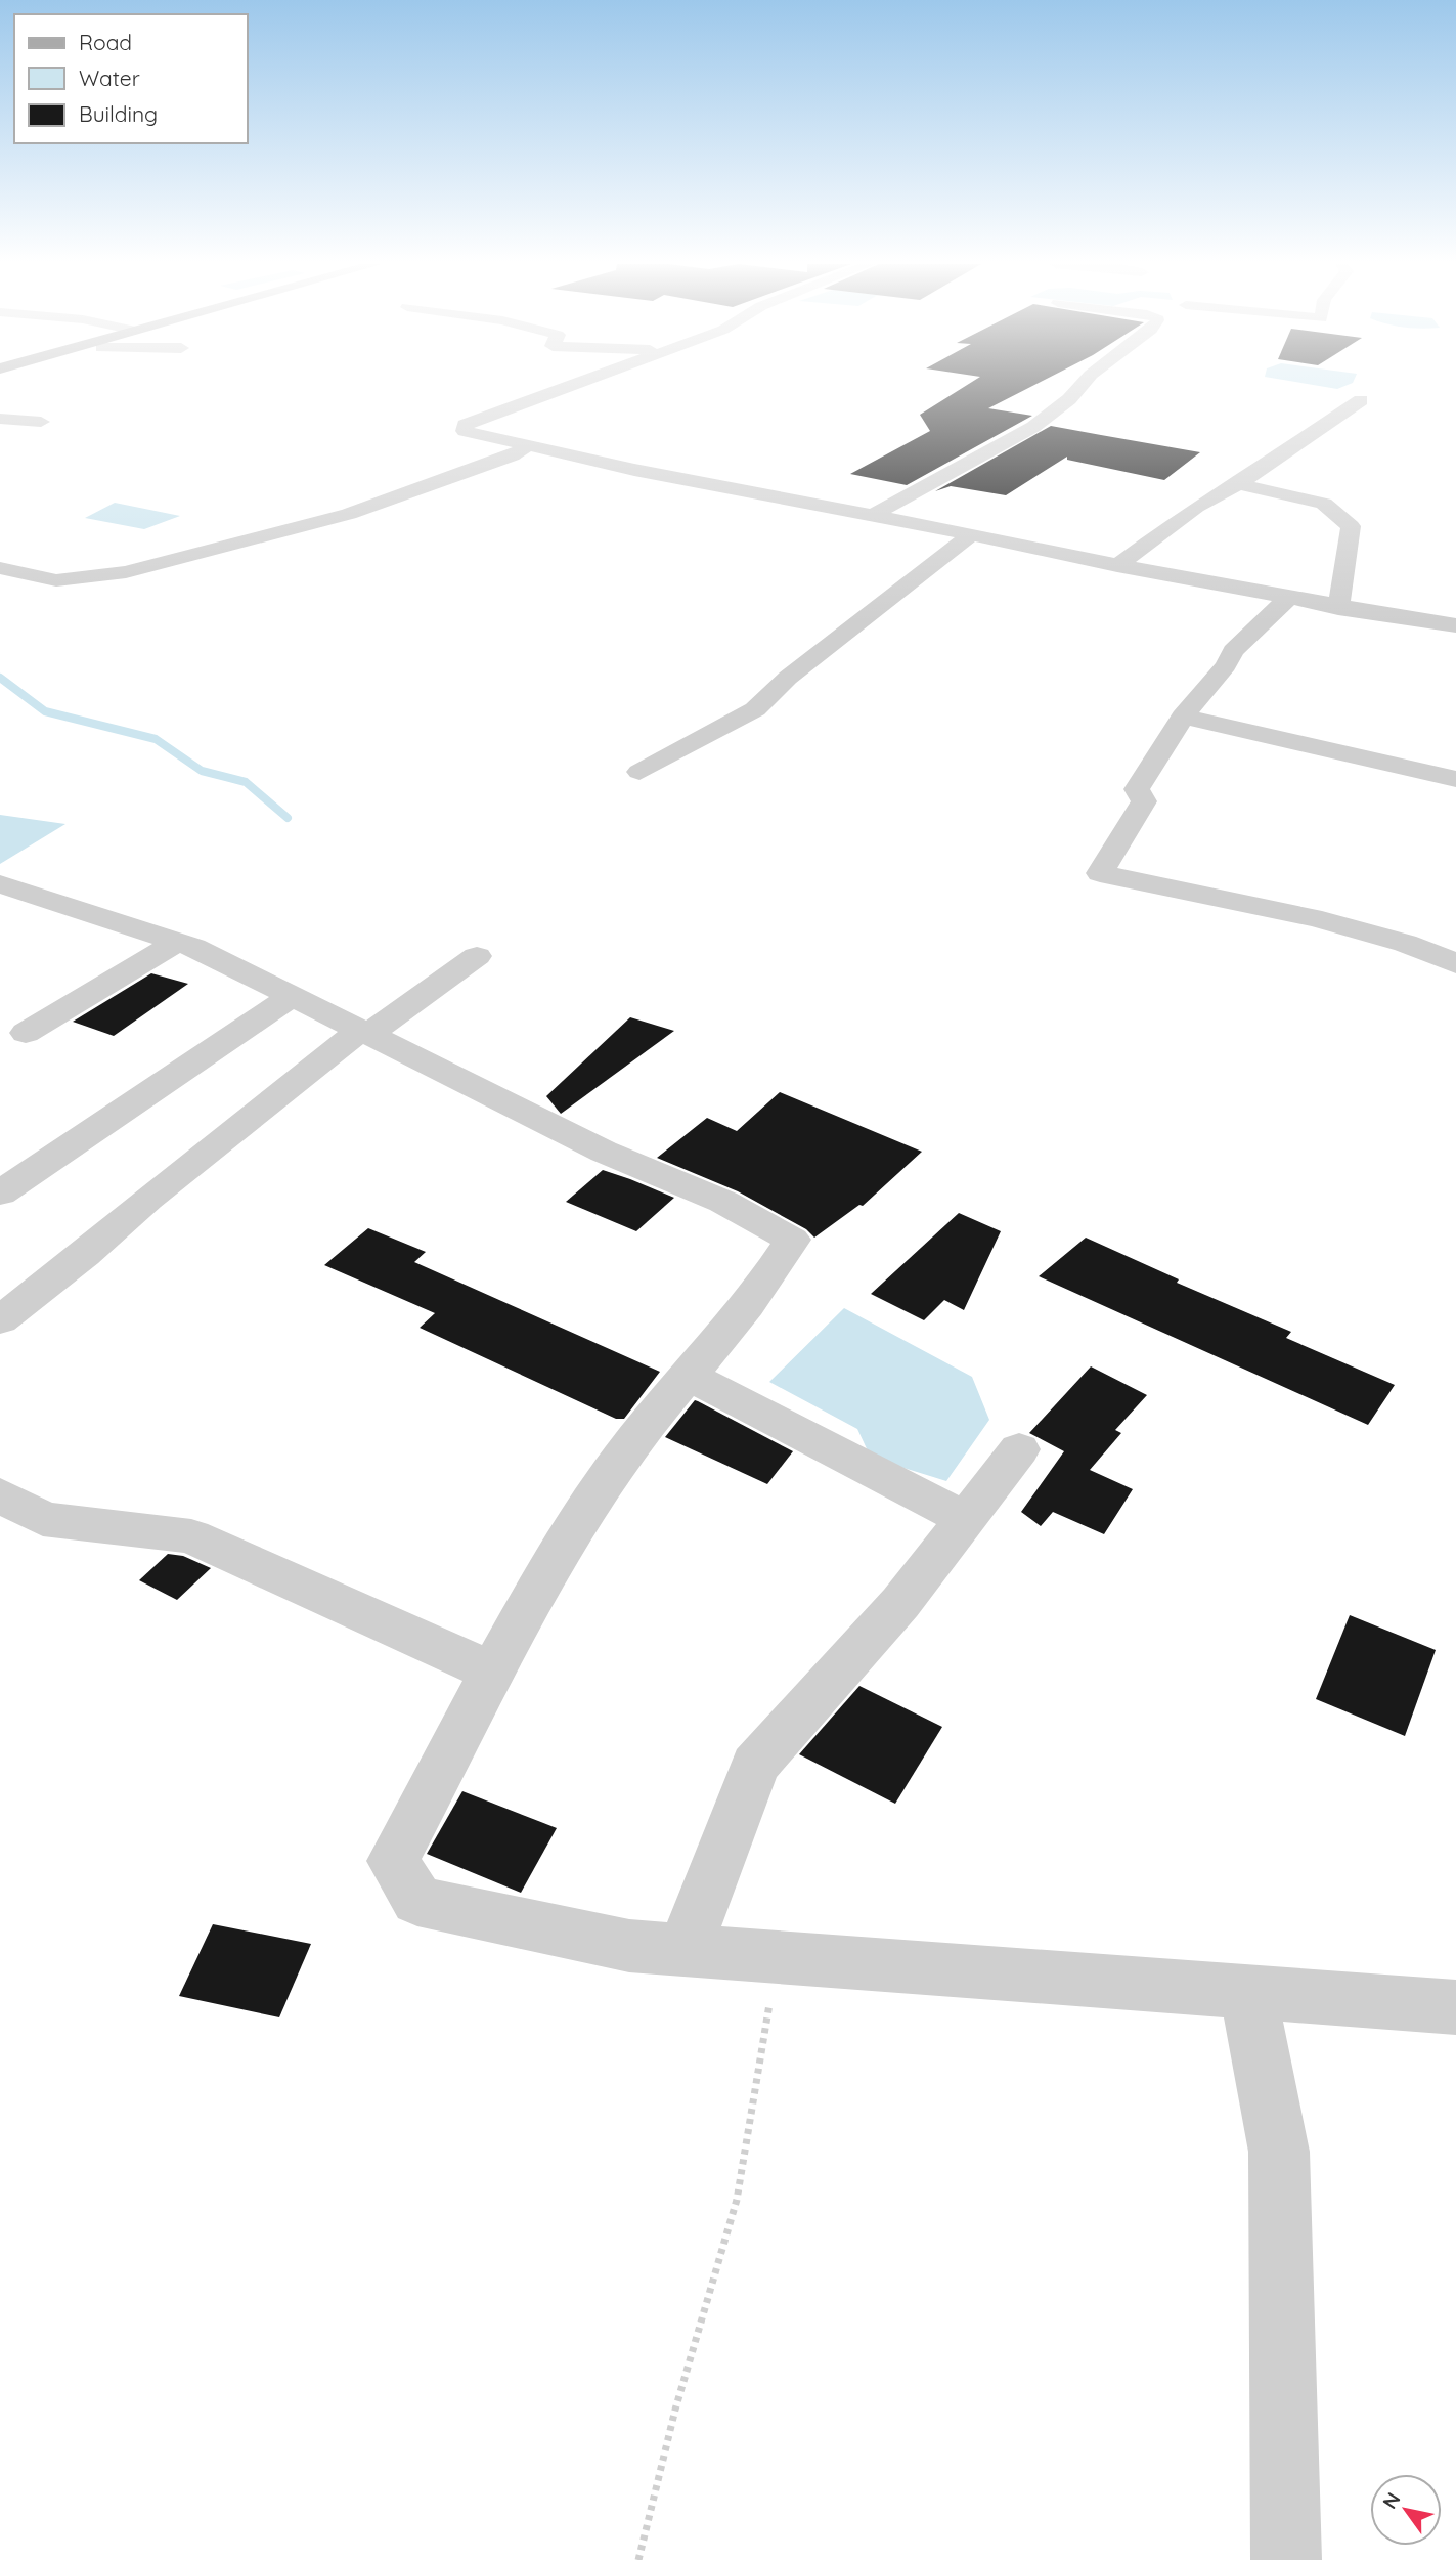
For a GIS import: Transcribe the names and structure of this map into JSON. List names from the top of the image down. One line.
{"legend":["Road","Water","Building"],"north":"top left"}
